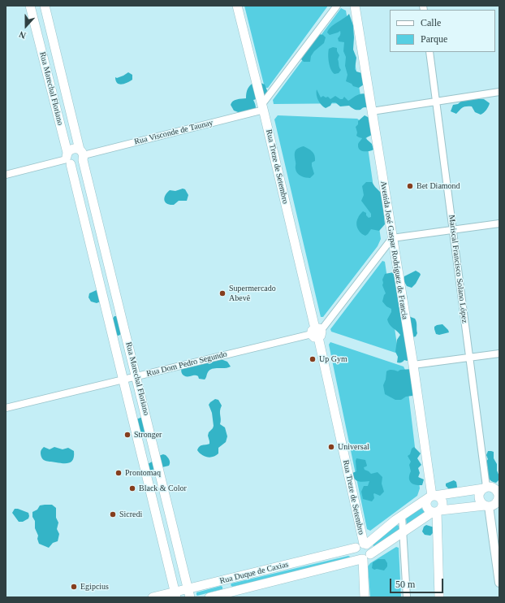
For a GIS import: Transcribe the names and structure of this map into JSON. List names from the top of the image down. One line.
{"streets":{"main road":["Rua Marechal Floriano","Rua Treze de Setembro","Avenida José Gaspar Rodríguez de Francia","Rua Duque de Caxias"],"street":["Rua Visconde de Taunay","Mariscal Francisco Solano López","Rua Dom Pedro Segundo"]},"crossings":[["Rua Marechal Floriano","Rua Visconde de Taunay"],["Rua Marechal Floriano","Rua Dom Pedro Segundo"],["Rua Marechal Floriano","Rua Duque de Caxias"],["Rua Visconde de Taunay","Rua Treze de Setembro"],["Rua Treze de Setembro","Rua Dom Pedro Segundo"],["Rua Treze de Setembro","Rua Duque de Caxias"],["Avenida José Gaspar Rodríguez de Francia","Rua Duque de Caxias"]],"places":["Bet Diamond","Supermercado Abevê","Up Gym","Stronger","Universal","Prontomaq","Black & Color","Sicredi","Egipcius"],"legend":["Calle","Parque"],"scale_bar":"50 m","north":"bottom"}
